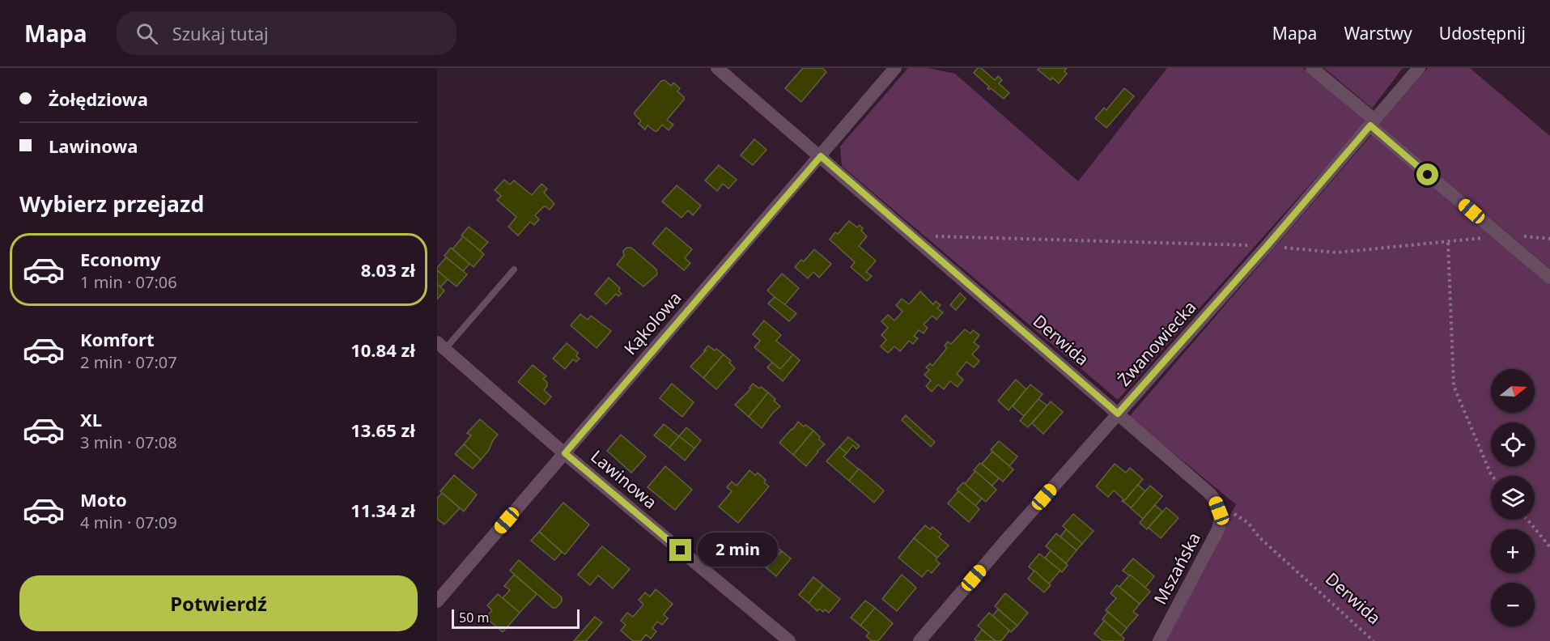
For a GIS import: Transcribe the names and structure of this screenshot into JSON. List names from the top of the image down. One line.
{"streets":{"street":["Kąkolowa","Derwida","Żwanowiecka","Lawinowa","Mszańska"]},"crossings":[["Kąkolowa","Derwida"],["Kąkolowa","Lawinowa"],["Derwida","Żwanowiecka"],["Derwida","Mszańska"]],"scale_bar":"50 m","north":"right","page":{"header":"Mapa","search":"Szukaj tutaj","nav":["Mapa","Warstwy","Udostępnij"],"banner":["Żołędziowa","Lawinowa"],"heading":"Wybierz przejazd","list":[{"name":"Economy","note":"1 min · 07:06","value":"8.03 zł"},{"name":"Komfort","note":"2 min · 07:07","value":"10.84 zł"},{"name":"XL","note":"3 min · 07:08","value":"13.65 zł"},{"name":"Moto","note":"4 min · 07:09","value":"11.34 zł"}],"map_buttons":["+","−"],"bubble":"2 min","buttons":"Potwierdź","scale":"50 m"}}
